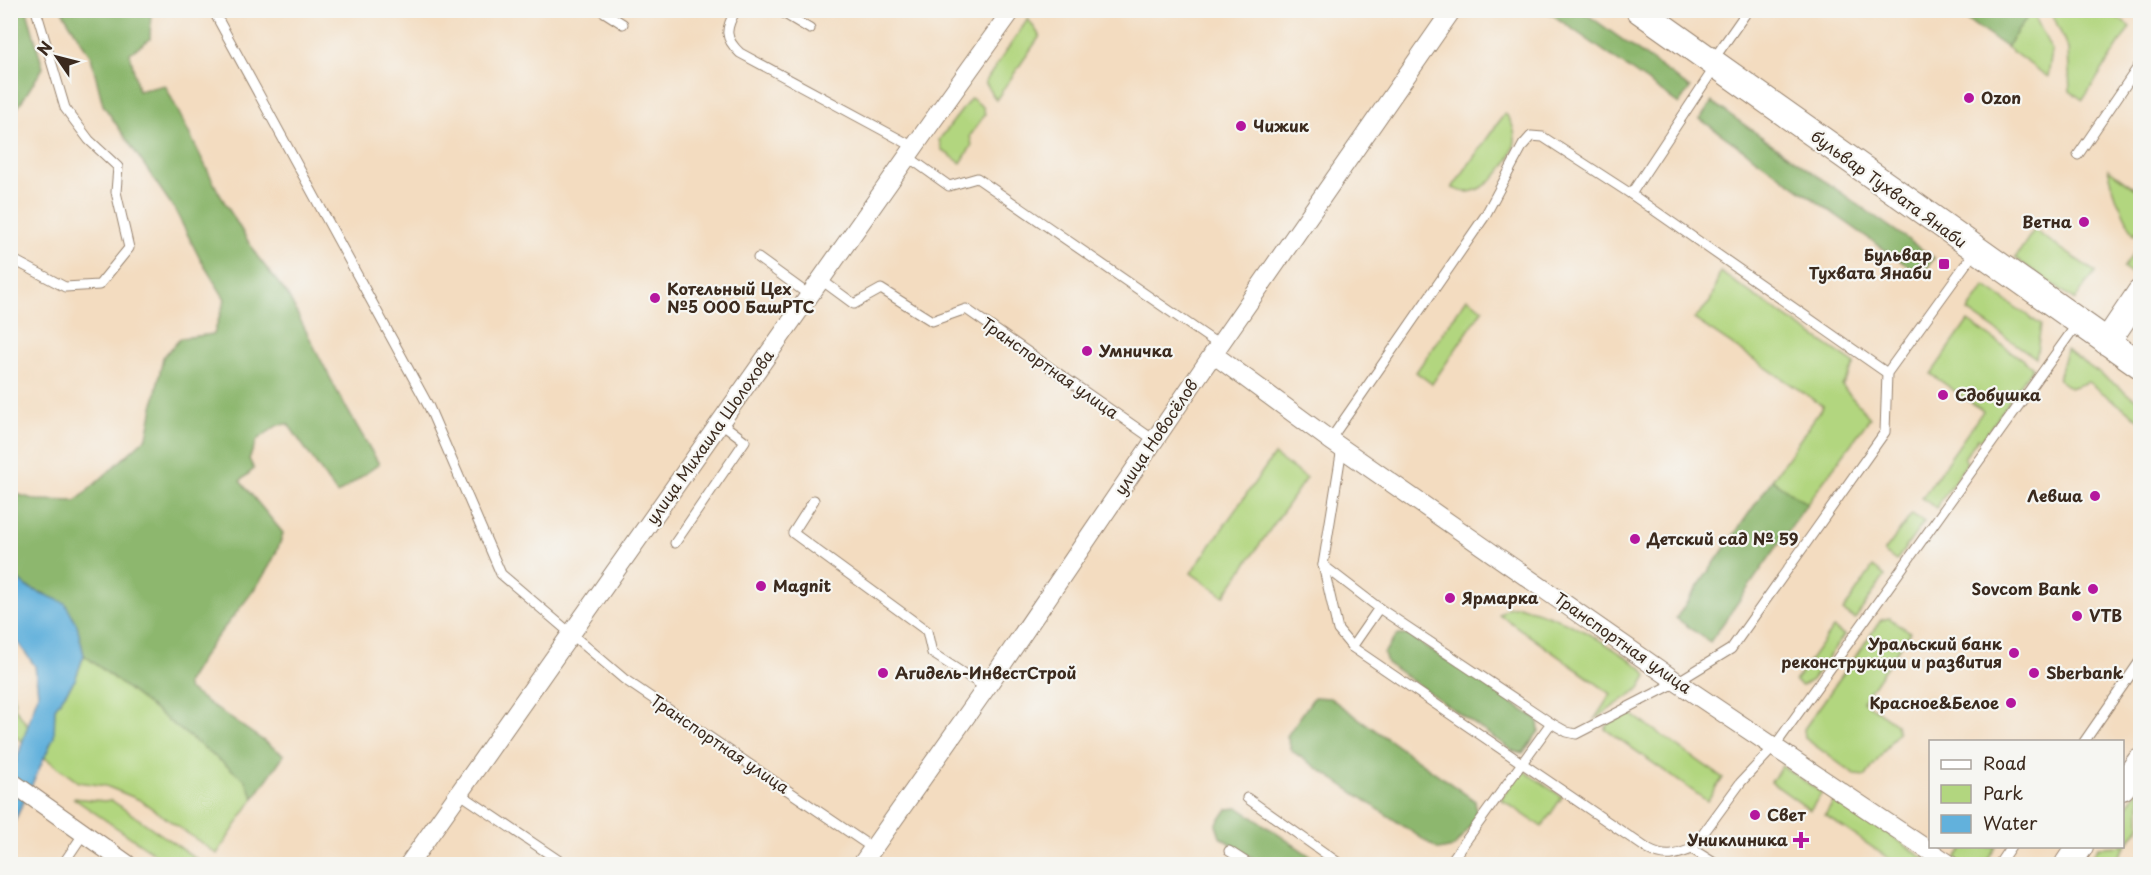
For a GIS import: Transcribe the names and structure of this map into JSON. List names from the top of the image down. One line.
{"streets":{"main road":["бульвар Тухвата Янаби"],"street":["Транспортная улица","улица Михаила Шолохова","улица Новосёлов"]},"crossings":[["Транспортная улица","улица Михаила Шолохова"],["Транспортная улица","улица Новосёлов"]],"places":{"other":["Ozon","Чижик","Ветна","Котельный Цех №5 ООО БашРТС","Умничка","Сдобушка","Левша","Детский сад № 59","Magnit","Sovcom Bank","Ярмарка","VTB","Уральский банк реконструкции и развития","Агидель-ИнвестСтрой","Sberbank","Красное&Белое","Свет"],"transit":["Бульвар Тухвата Янаби"],"health":["Униклиника"]},"legend":["Road","Park","Water"],"north":"top left"}
